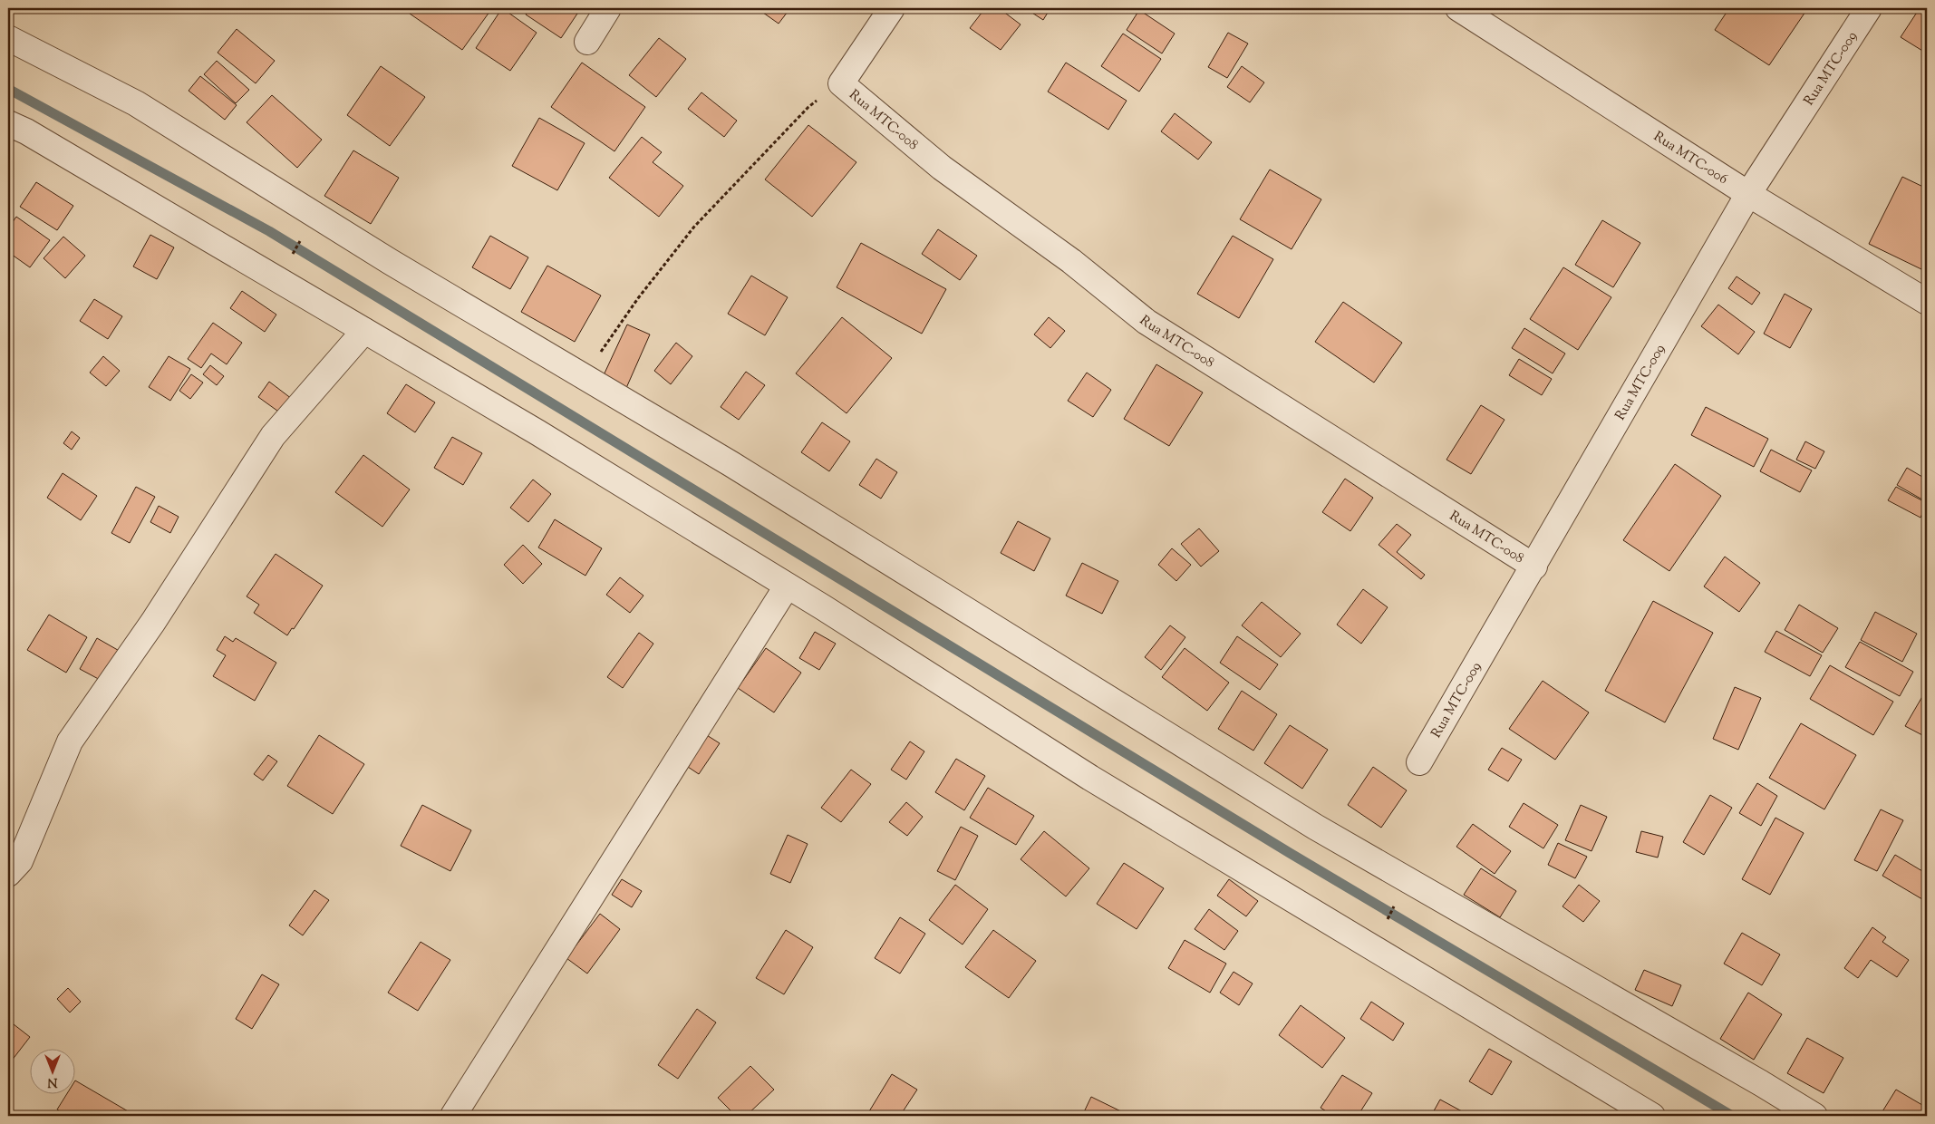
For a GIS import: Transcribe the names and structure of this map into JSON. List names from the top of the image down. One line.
{"streets":{"street":["Rua MTC-009","Rua MTC-008","Rua MTC-006"]},"crossings":[["Rua MTC-009","Rua MTC-008"],["Rua MTC-009","Rua MTC-006"]],"north":"bottom"}
